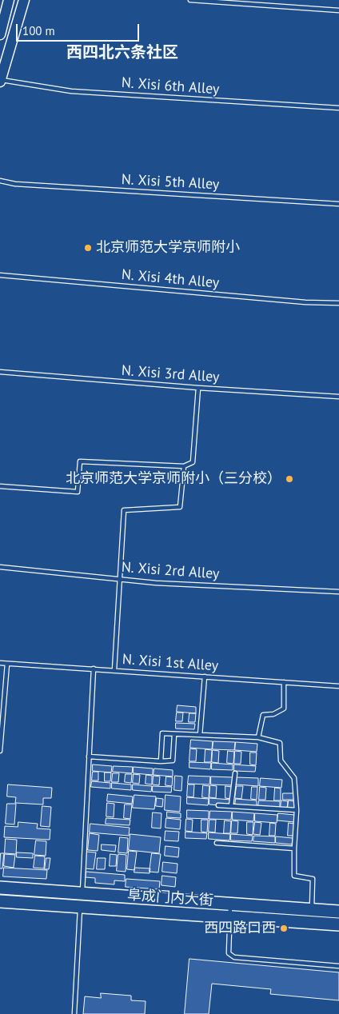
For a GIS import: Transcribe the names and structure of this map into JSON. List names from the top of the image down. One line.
{"streets":{"main road":["阜成门内大街"],"lane":["N. Xisi 6th Alley","N. Xisi 5th Alley","N. Xisi 4th Alley","N. Xisi 3rd Alley","N. Xisi 2rd Alley","N. Xisi 1st Alley"]},"districts":["西四北六条社区"],"places":["北京师范大学京师附小","北京师范大学京师附小（三分校）","西四路口西"],"scale_bar":"100 m"}
